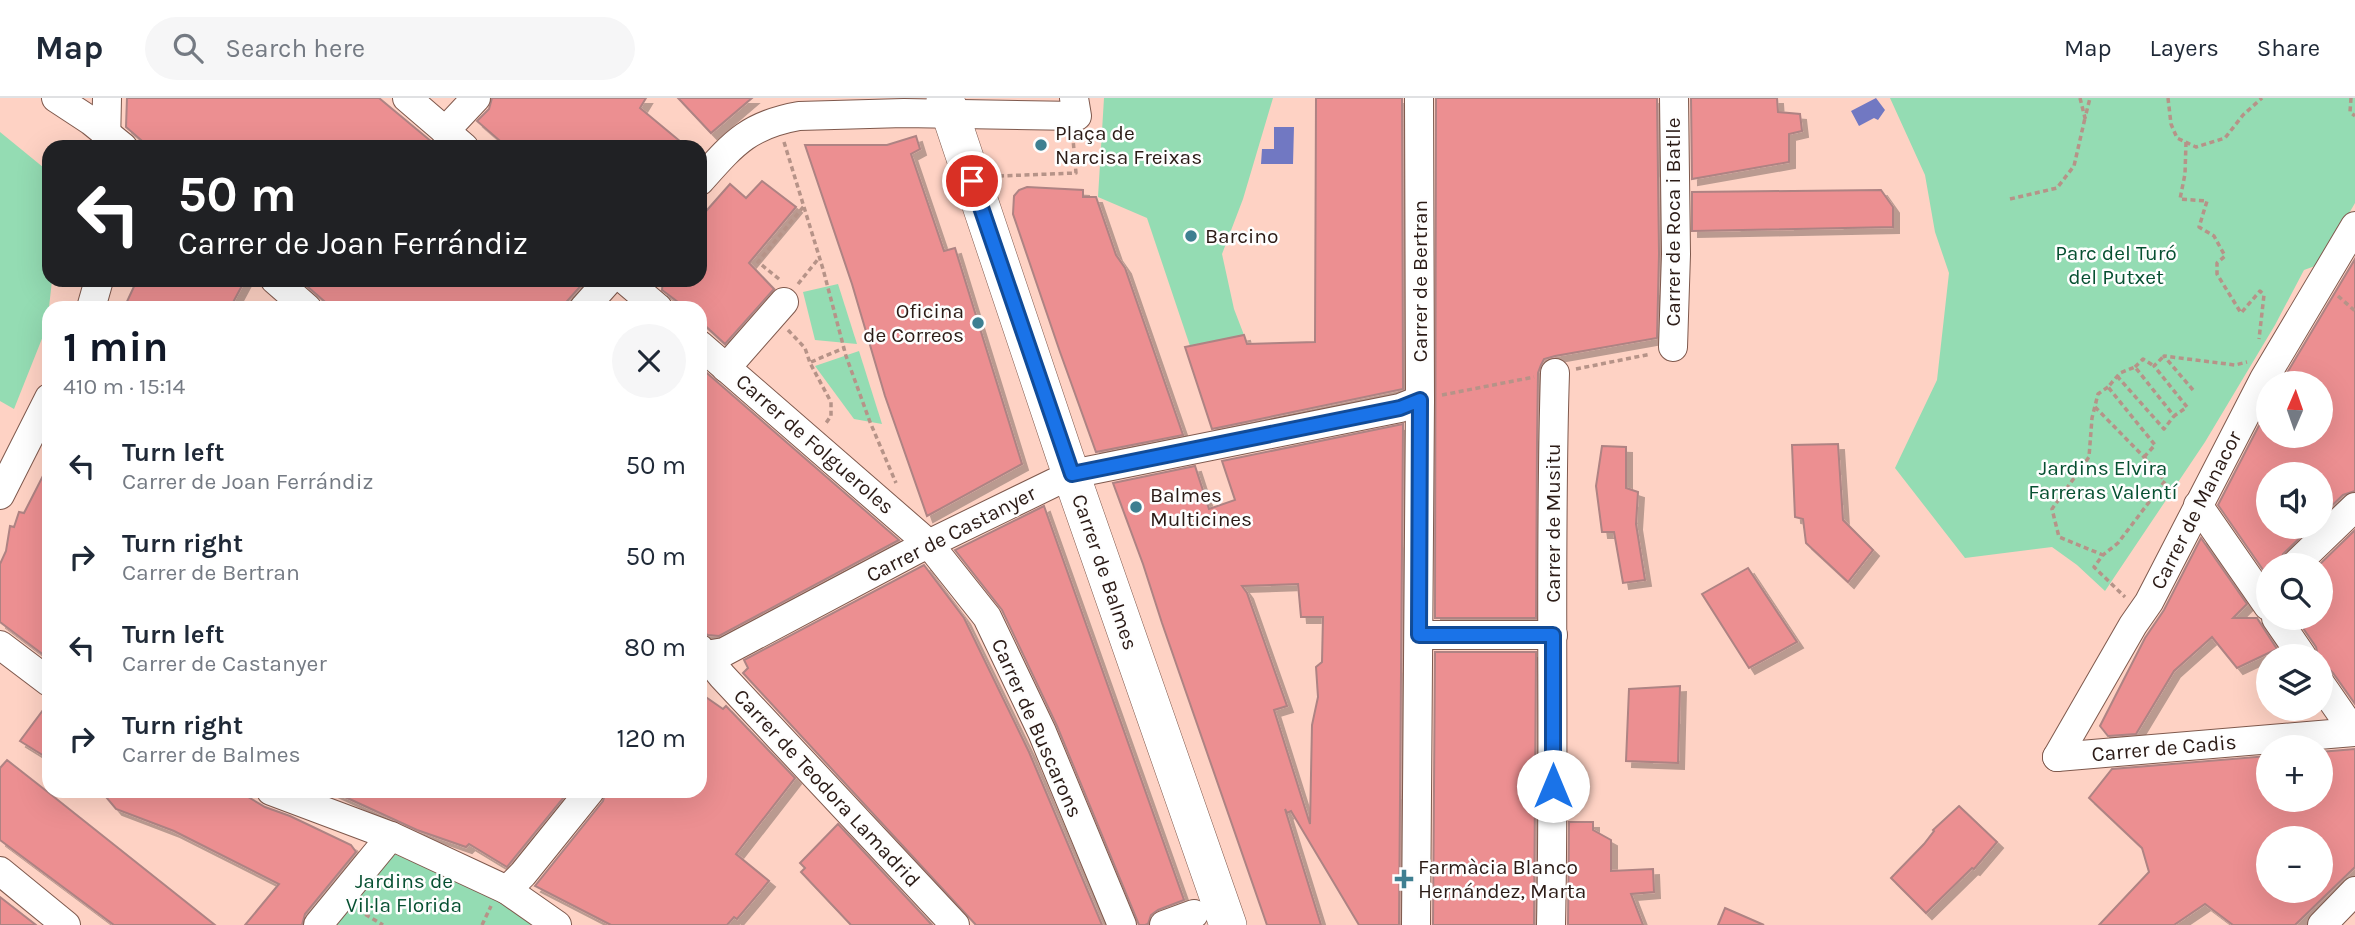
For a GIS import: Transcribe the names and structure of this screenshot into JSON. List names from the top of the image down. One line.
{"streets":{"main road":["Carrer de Balmes"],"street":["Carrer de Roca i Batlle","Carrer de Bertran","Carrer de Folgueroles","Carrer de Manacor","Carrer de Musitu","Carrer de Castanyer","Carrer de Buscarons","Carrer de Cadis","Carrer de Teodora Lamadrid"]},"crossings":[["Carrer de Bertran","Carrer de Castanyer"],["Carrer de Folgueroles","Carrer de Castanyer"],["Carrer de Folgueroles","Carrer de Buscarons"],["Carrer de Manacor","Carrer de Cadis"],["Carrer de Castanyer","Carrer de Balmes"],["Carrer de Castanyer","Carrer de Buscarons"]],"parks":["Parc del Turó del Putxet","Jardins Elvira Farreras Valentí","Jardins de Vil·la Florida"],"places":{"other":["Plaça de Narcisa Freixas","Barcino","Oficina de Correos","Balmes Multicines"],"health":["Farmàcia Blanco Hernández, Marta"]},"north":"top","page":{"header":"Map","search":"Search here","nav":["Map","Layers","Share"],"turn":["50 m","Carrer de Joan Ferrándiz"],"heading":["1 min","410 m · 15:14"],"map_buttons":["+","−"],"list":[{"name":"Turn left","note":"Carrer de Joan Ferrándiz","value":"50 m"},{"name":"Turn right","note":"Carrer de Bertran","value":"50 m"},{"name":"Turn left","note":"Carrer de Castanyer","value":"80 m"},{"name":"Turn right","note":"Carrer de Balmes","value":"120 m"}]}}
